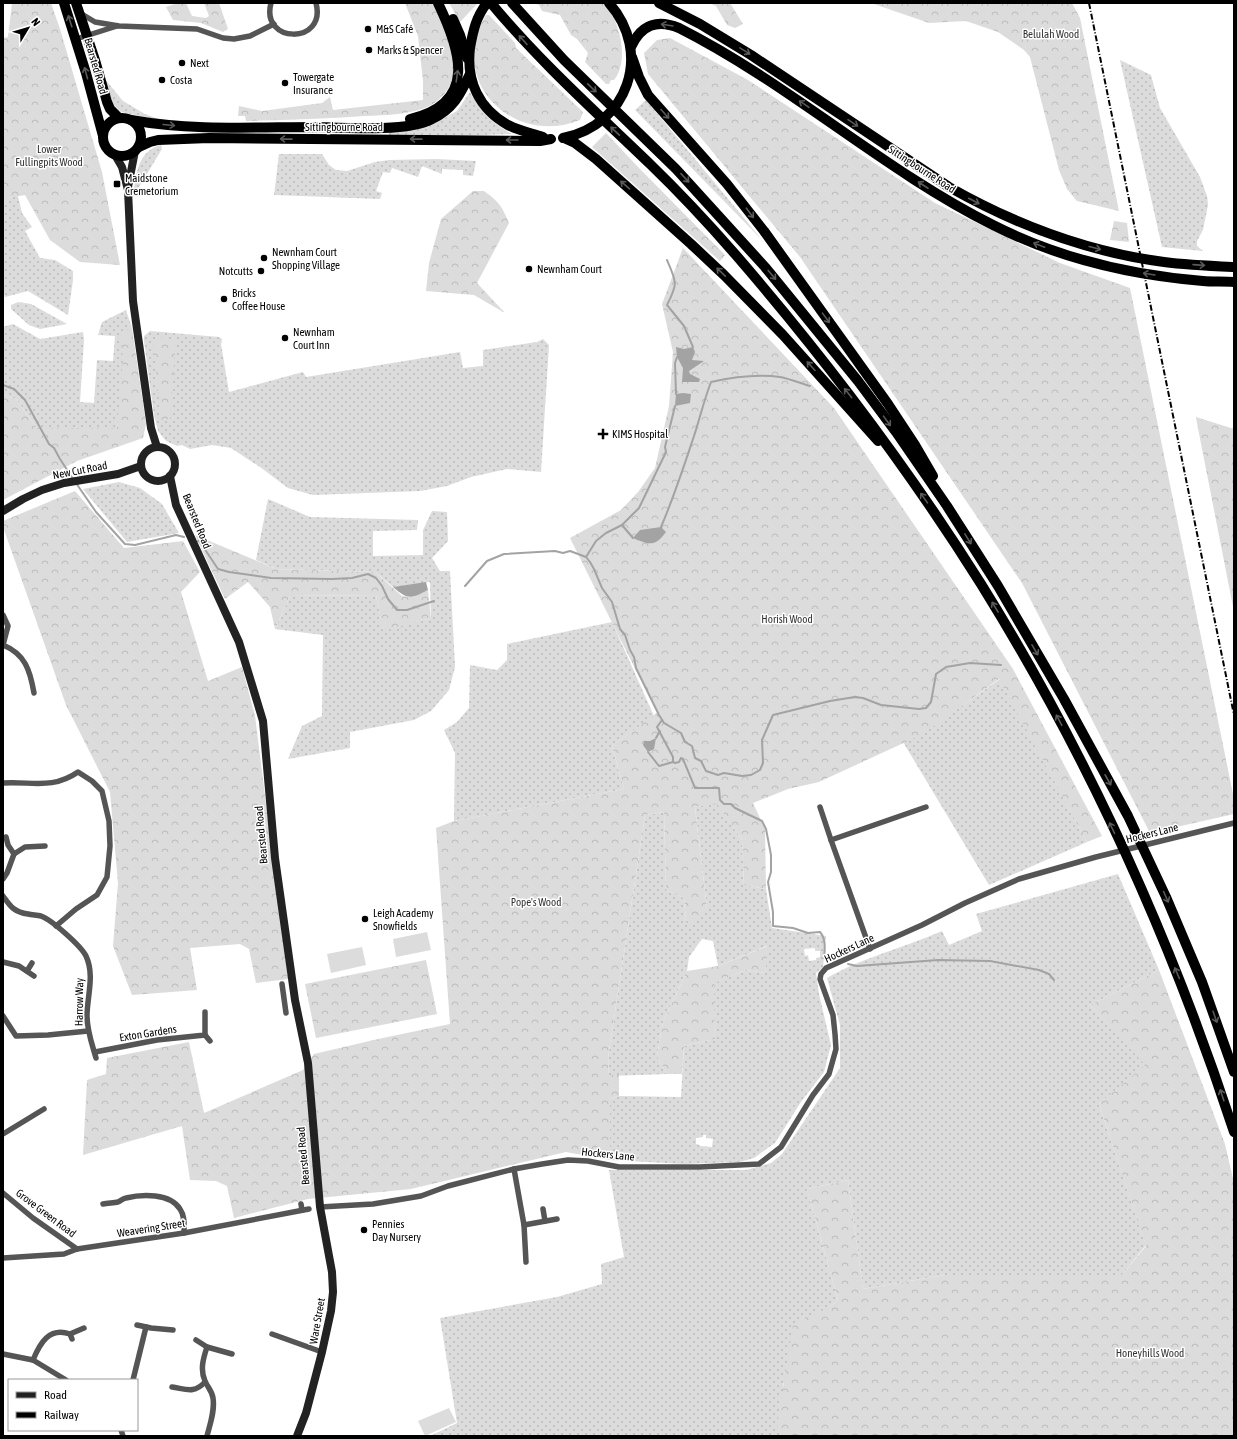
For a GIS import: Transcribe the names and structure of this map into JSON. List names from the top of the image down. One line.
{"streets":{"highway":["Bearsted Road","Sittingbourne Road"],"street":["New Cut Road","Hockers Lane","Harrow Way","Exton Gardens","Grove Green Road","Weavering Street","Ware Street"]},"crossings":[["Bearsted Road","Sittingbourne Road"],["Bearsted Road","New Cut Road"],["Bearsted Road","Hockers Lane"],["Bearsted Road","Ware Street"],["Hockers Lane","Ware Street"],["Harrow Way","Exton Gardens"],["Grove Green Road","Weavering Street"]],"parks":["Belulah Wood","Lower Fullingpits Wood","Horish Wood","Pope's Wood","Honeyhills Wood"],"places":{"other":["M&S Café","Marks & Spencer","Next","Costa","Towergate Insurance","Newnham Court Shopping Village","Newnham Court","Notcutts","Bricks Coffee House","Newnham Court Inn","Leigh Academy Snowfields","Pennies Day Nursery"],"transit":["Maidstone Cremetorium"],"health":["KIMS Hospital"]},"legend":["Road","Railway"],"north":"top right"}
